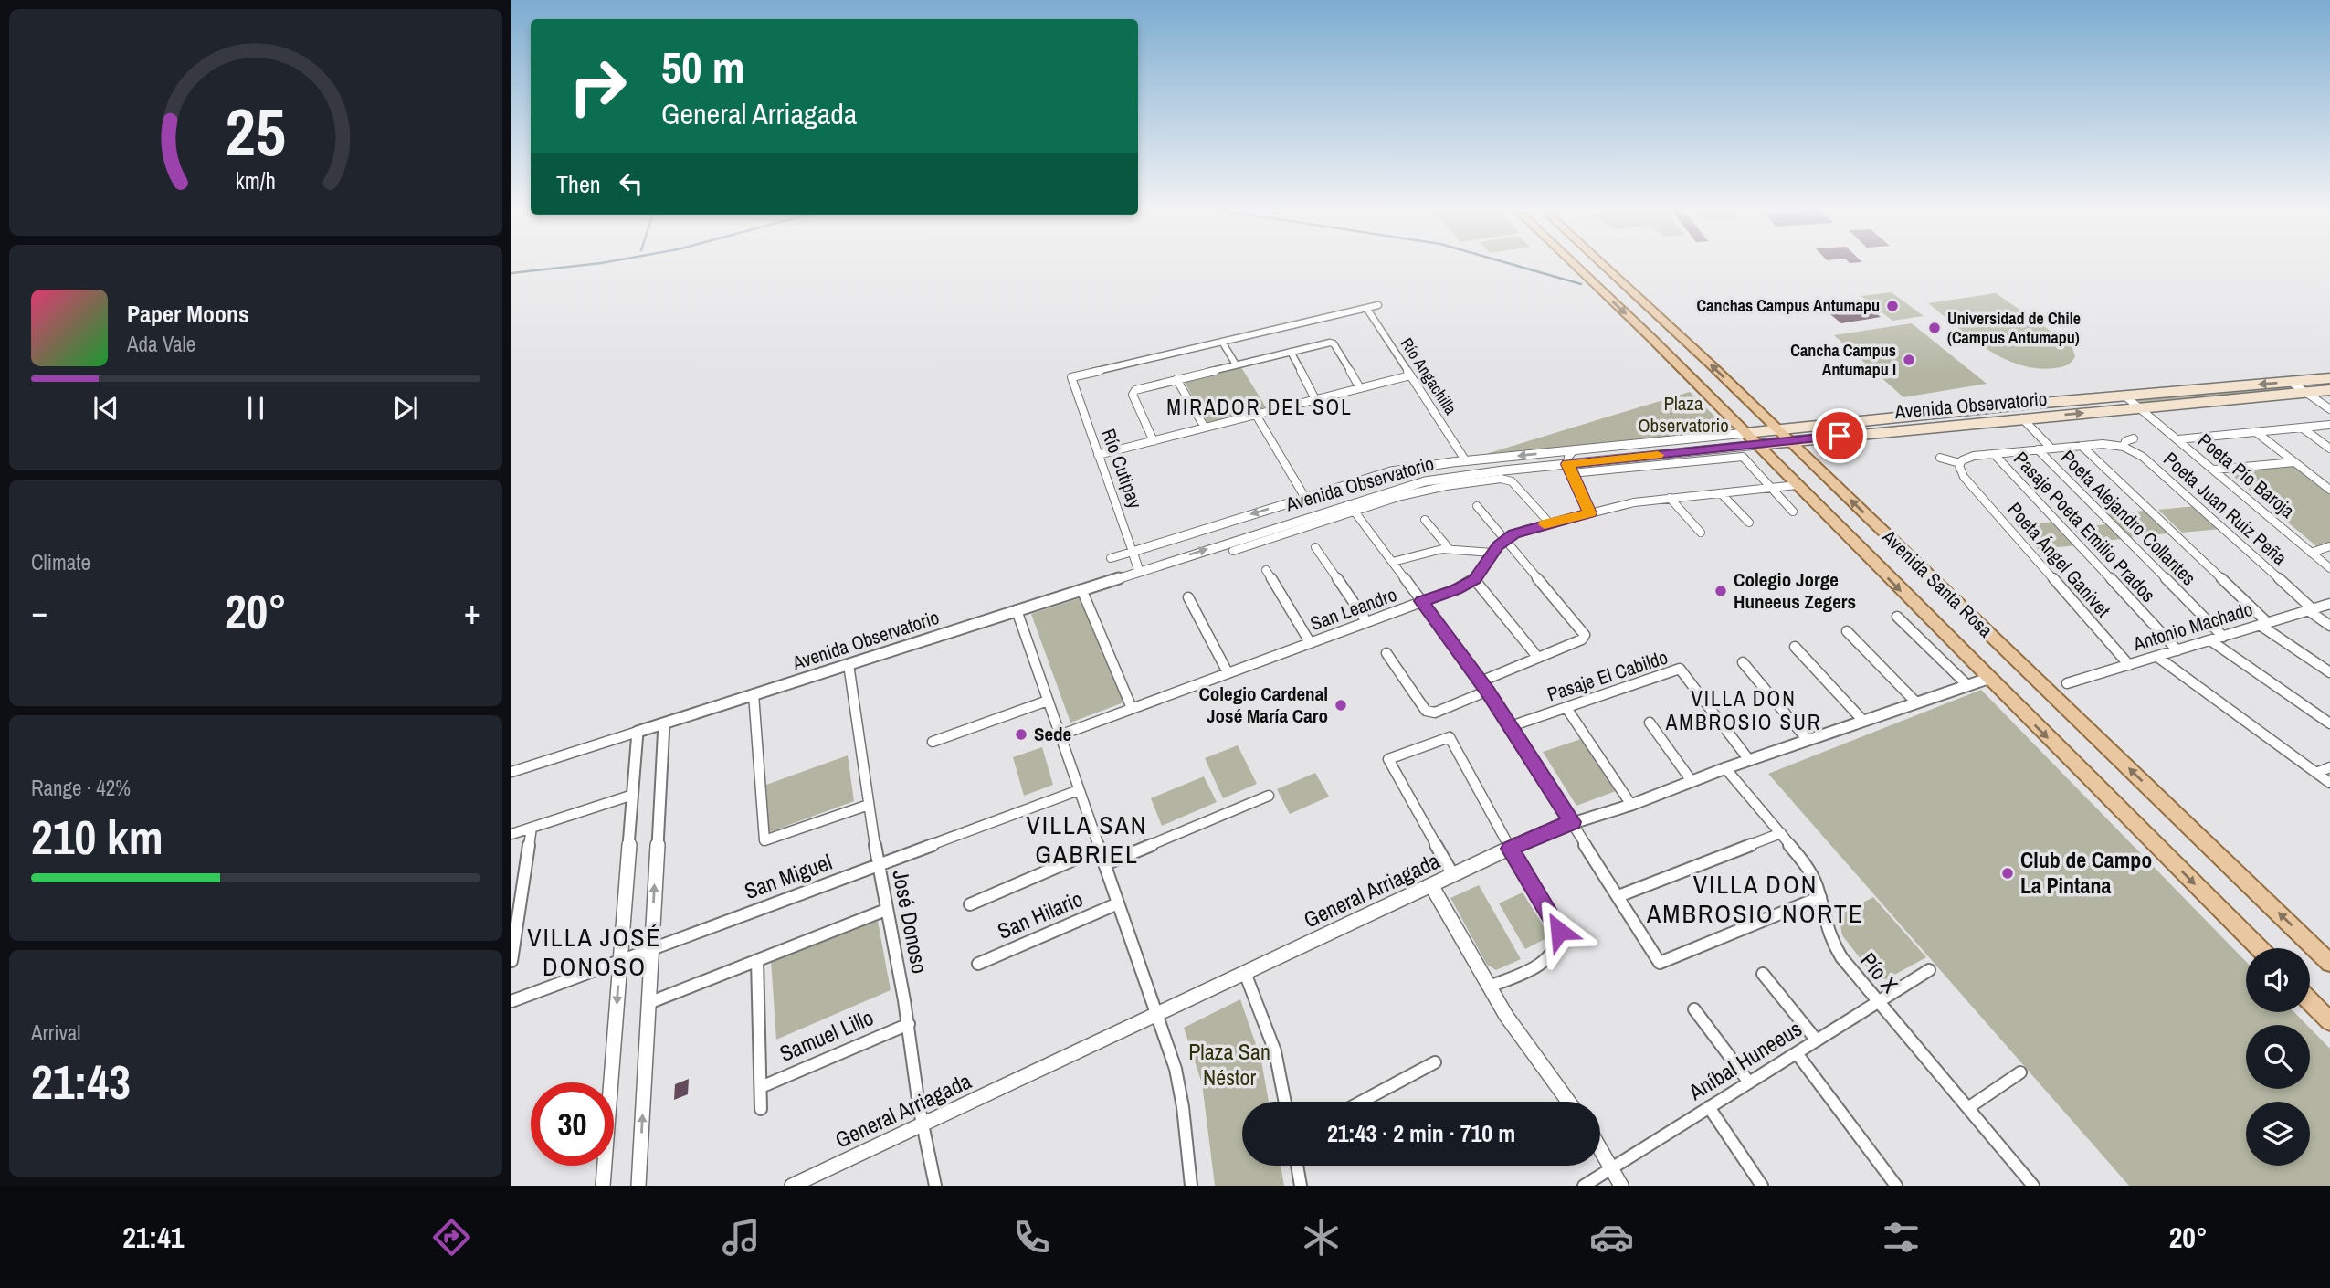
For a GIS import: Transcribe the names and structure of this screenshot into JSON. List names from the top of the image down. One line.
{"streets":{"main road":["Avenida Observatorio","Avenida Santa Rosa"],"street":["Río Angachilla","Río Cutipay","Poeta Pío Baroja","Poeta Juan Ruiz Peña","Poeta Alejandro Collantes","Pasaje Poeta Emilio Prados","Poeta Ángel Ganivet","San Leandro","Antonio Machado","Pasaje El Cabildo","San Miguel","General Arriagada","San Hilario","José Donoso","Pío X","Samuel Lillo","Aníbal Huneeus"]},"crossings":[["Río Angachilla","Avenida Observatorio"],["Avenida Observatorio","Río Cutipay"],["Avenida Observatorio","Poeta Pío Baroja"],["Avenida Observatorio","Avenida Santa Rosa"],["Avenida Observatorio","José Donoso"],["Poeta Juan Ruiz Peña","Antonio Machado"],["Poeta Alejandro Collantes","Antonio Machado"],["Pasaje Poeta Emilio Prados","Antonio Machado"],["Poeta Ángel Ganivet","Antonio Machado"],["Avenida Santa Rosa","General Arriagada"],["Pasaje El Cabildo","General Arriagada"],["San Miguel","José Donoso"],["General Arriagada","José Donoso"],["General Arriagada","Pío X"],["José Donoso","Samuel Lillo"],["Pío X","Aníbal Huneeus"]],"districts":["MIRADOR DEL SOL","VILLA DON AMBROSIO SUR","VILLA SAN GABRIEL","VILLA DON AMBROSIO NORTE","VILLA JOSÉ DONOSO"],"parks":["Plaza Observatorio","Plaza San Néstor"],"places":["Canchas Campus Antumapu","Universidad de Chile (Campus Antumapu)","Cancha Campus Antumapu I","Colegio Jorge Huneeus Zegers","Colegio Cardenal José María Caro","Sede","Club de Campo La Pintana"],"page":{"turn":["50 m","General Arriagada"],"then":"Then","song":["Paper Moons","Ada Vale"],"tile":["Climate",["Range · 42%","210 km"],["Arrival","21:43"]],"heat":["−","20°","+"],"limit":"30","trip":"21:43 · 2 min · 710 m","tabs":["21:41","20°"],"gauge":["25","km/h"]}}
